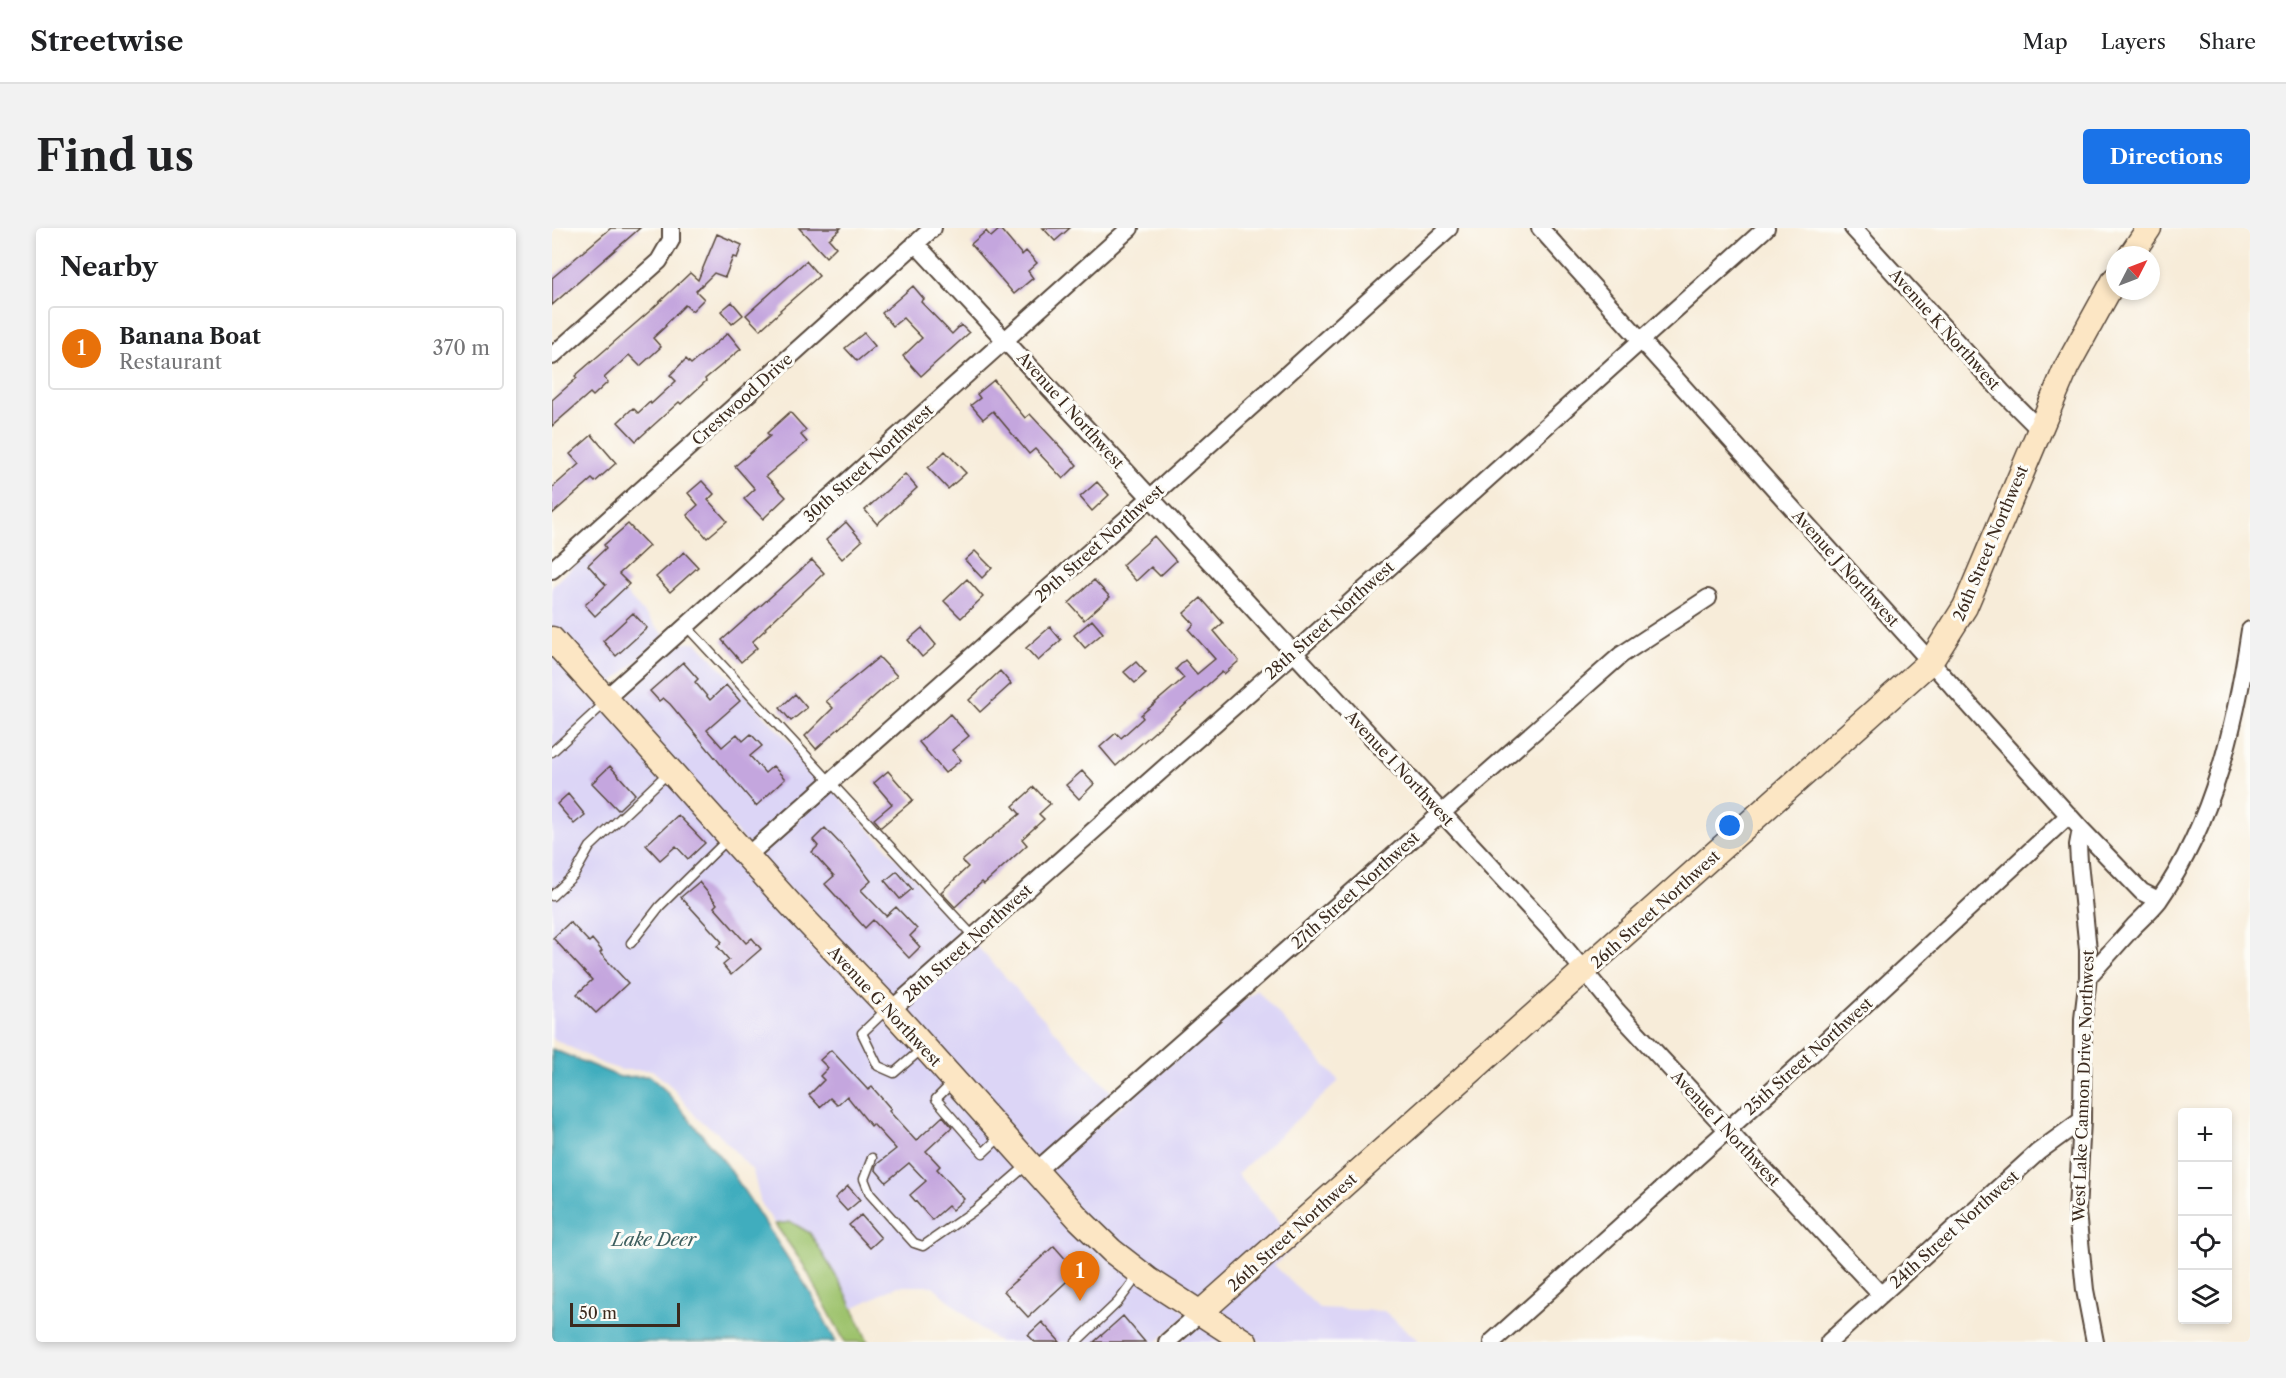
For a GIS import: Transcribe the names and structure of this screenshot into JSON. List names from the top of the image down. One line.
{"streets":{"street":["Avenue K Northwest","Crestwood Drive","Avenue I Northwest","30th Street Northwest","29th Street Northwest","26th Street Northwest","Avenue J Northwest","28th Street Northwest","27th Street Northwest","Avenue G Northwest","25th Street Northwest","West Lake Cannon Drive Northwest","24th Street Northwest"]},"crossings":[["Avenue K Northwest","26th Street Northwest"],["Crestwood Drive","Avenue I Northwest"],["Avenue I Northwest","30th Street Northwest"],["Avenue I Northwest","29th Street Northwest"],["Avenue I Northwest","26th Street Northwest"],["Avenue I Northwest","28th Street Northwest"],["Avenue I Northwest","27th Street Northwest"],["Avenue I Northwest","25th Street Northwest"],["Avenue I Northwest","24th Street Northwest"],["30th Street Northwest","Avenue G Northwest"],["29th Street Northwest","Avenue G Northwest"],["26th Street Northwest","Avenue J Northwest"],["26th Street Northwest","Avenue G Northwest"],["Avenue J Northwest","28th Street Northwest"],["Avenue J Northwest","25th Street Northwest"],["Avenue J Northwest","West Lake Cannon Drive Northwest"],["28th Street Northwest","Avenue G Northwest"],["27th Street Northwest","Avenue G Northwest"],["West Lake Cannon Drive Northwest","24th Street Northwest"]],"water":["Lake Deer"],"scale_bar":"50 m","north":"top right","page":{"header":"Streetwise","nav":["Map","Layers","Share"],"buttons":"Directions","title":"Find us","heading":"Nearby","list":[{"mark":"1","name":"Banana Boat","note":"Restaurant","value":"370 m"}],"map_buttons":["+","−"],"pins":"1","scale":"50 m"}}
